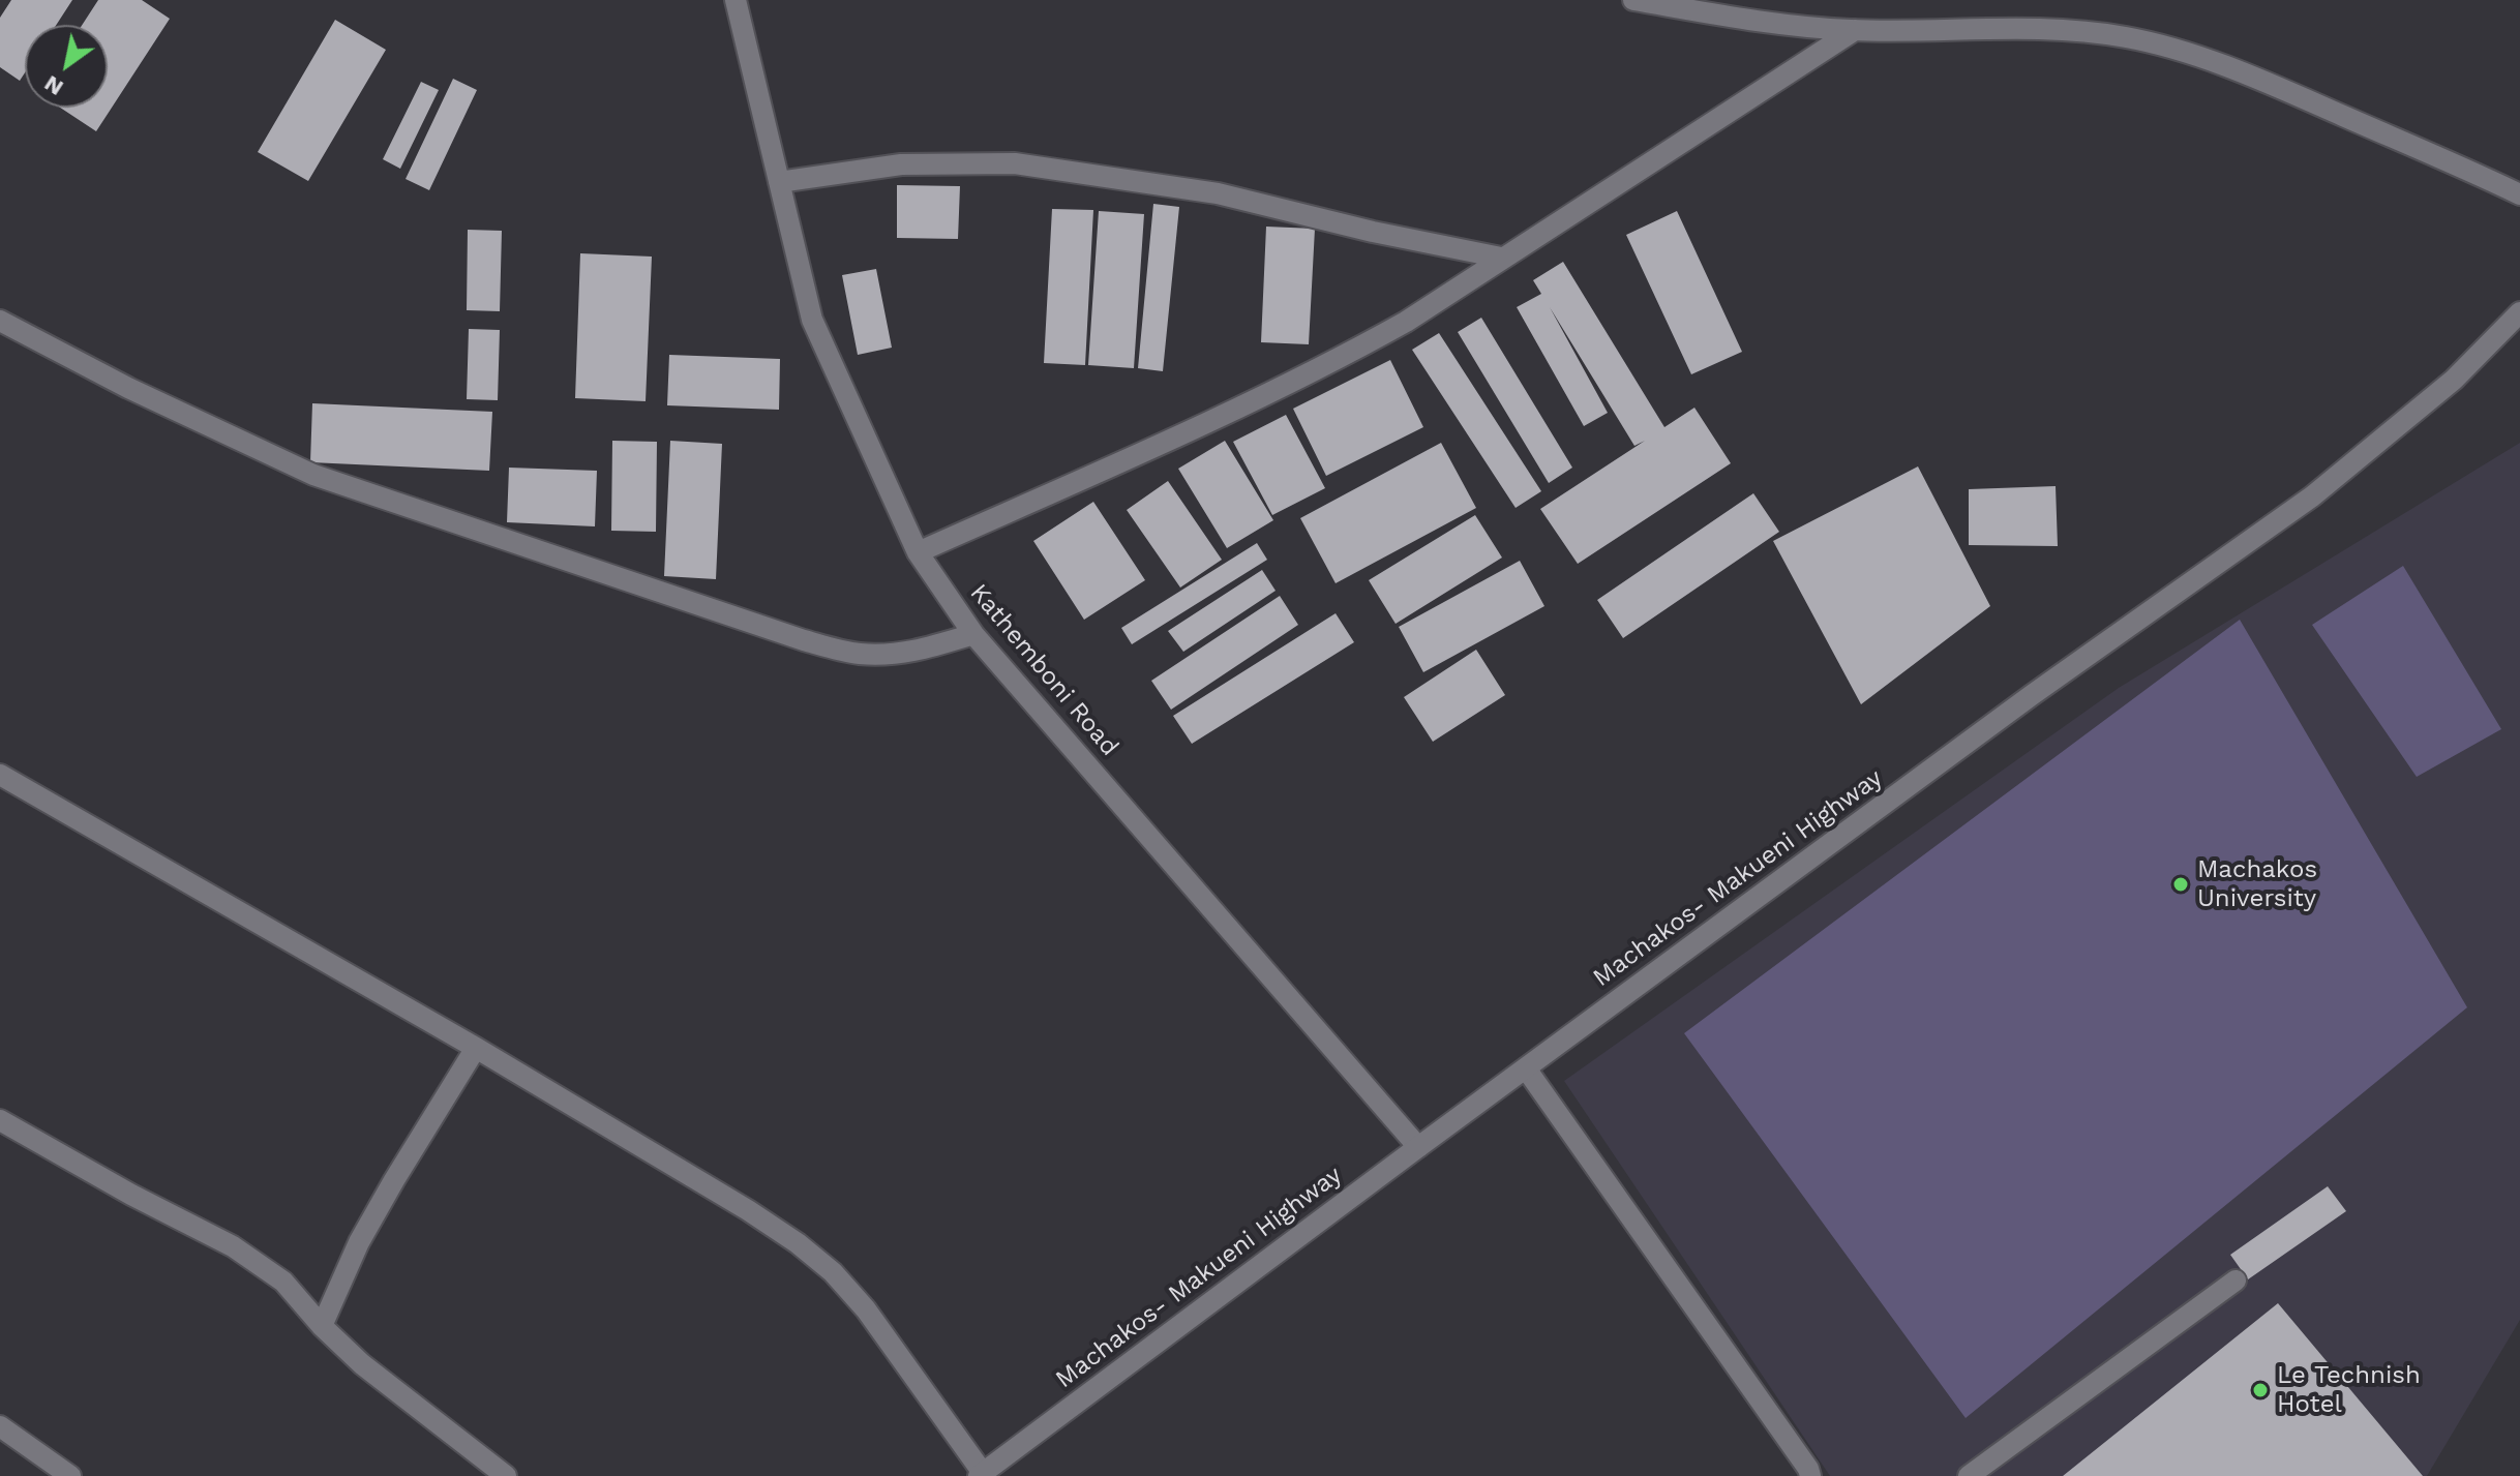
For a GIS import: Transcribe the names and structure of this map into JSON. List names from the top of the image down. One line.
{"streets":{"street":["Kathemboni Road","Machakos- Makueni Highway"]},"crossings":[["Kathemboni Road","Machakos- Makueni Highway"]],"places":["Machakos University","Le Technish Hotel"],"north":"bottom left"}
